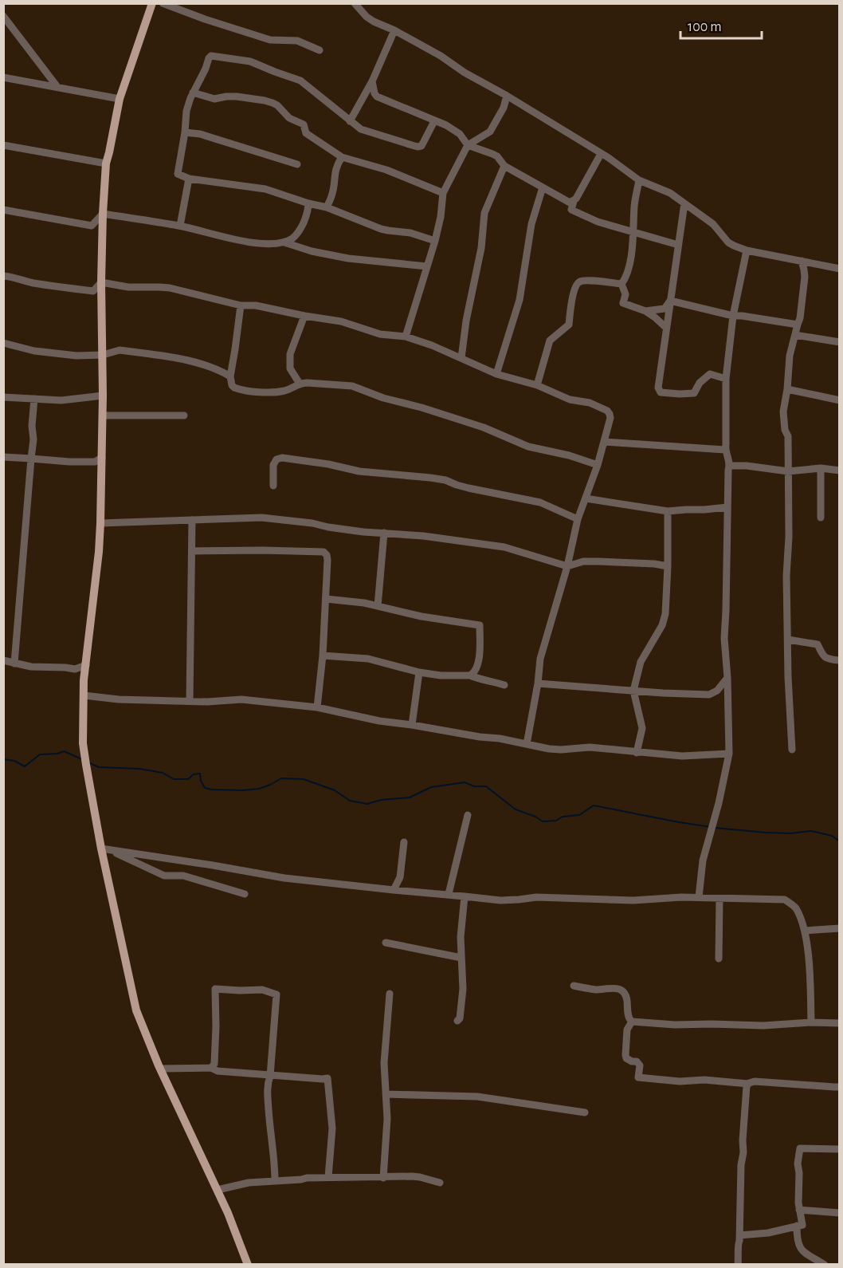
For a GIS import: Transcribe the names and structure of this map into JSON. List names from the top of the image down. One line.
{"scale_bar":"100 m"}
